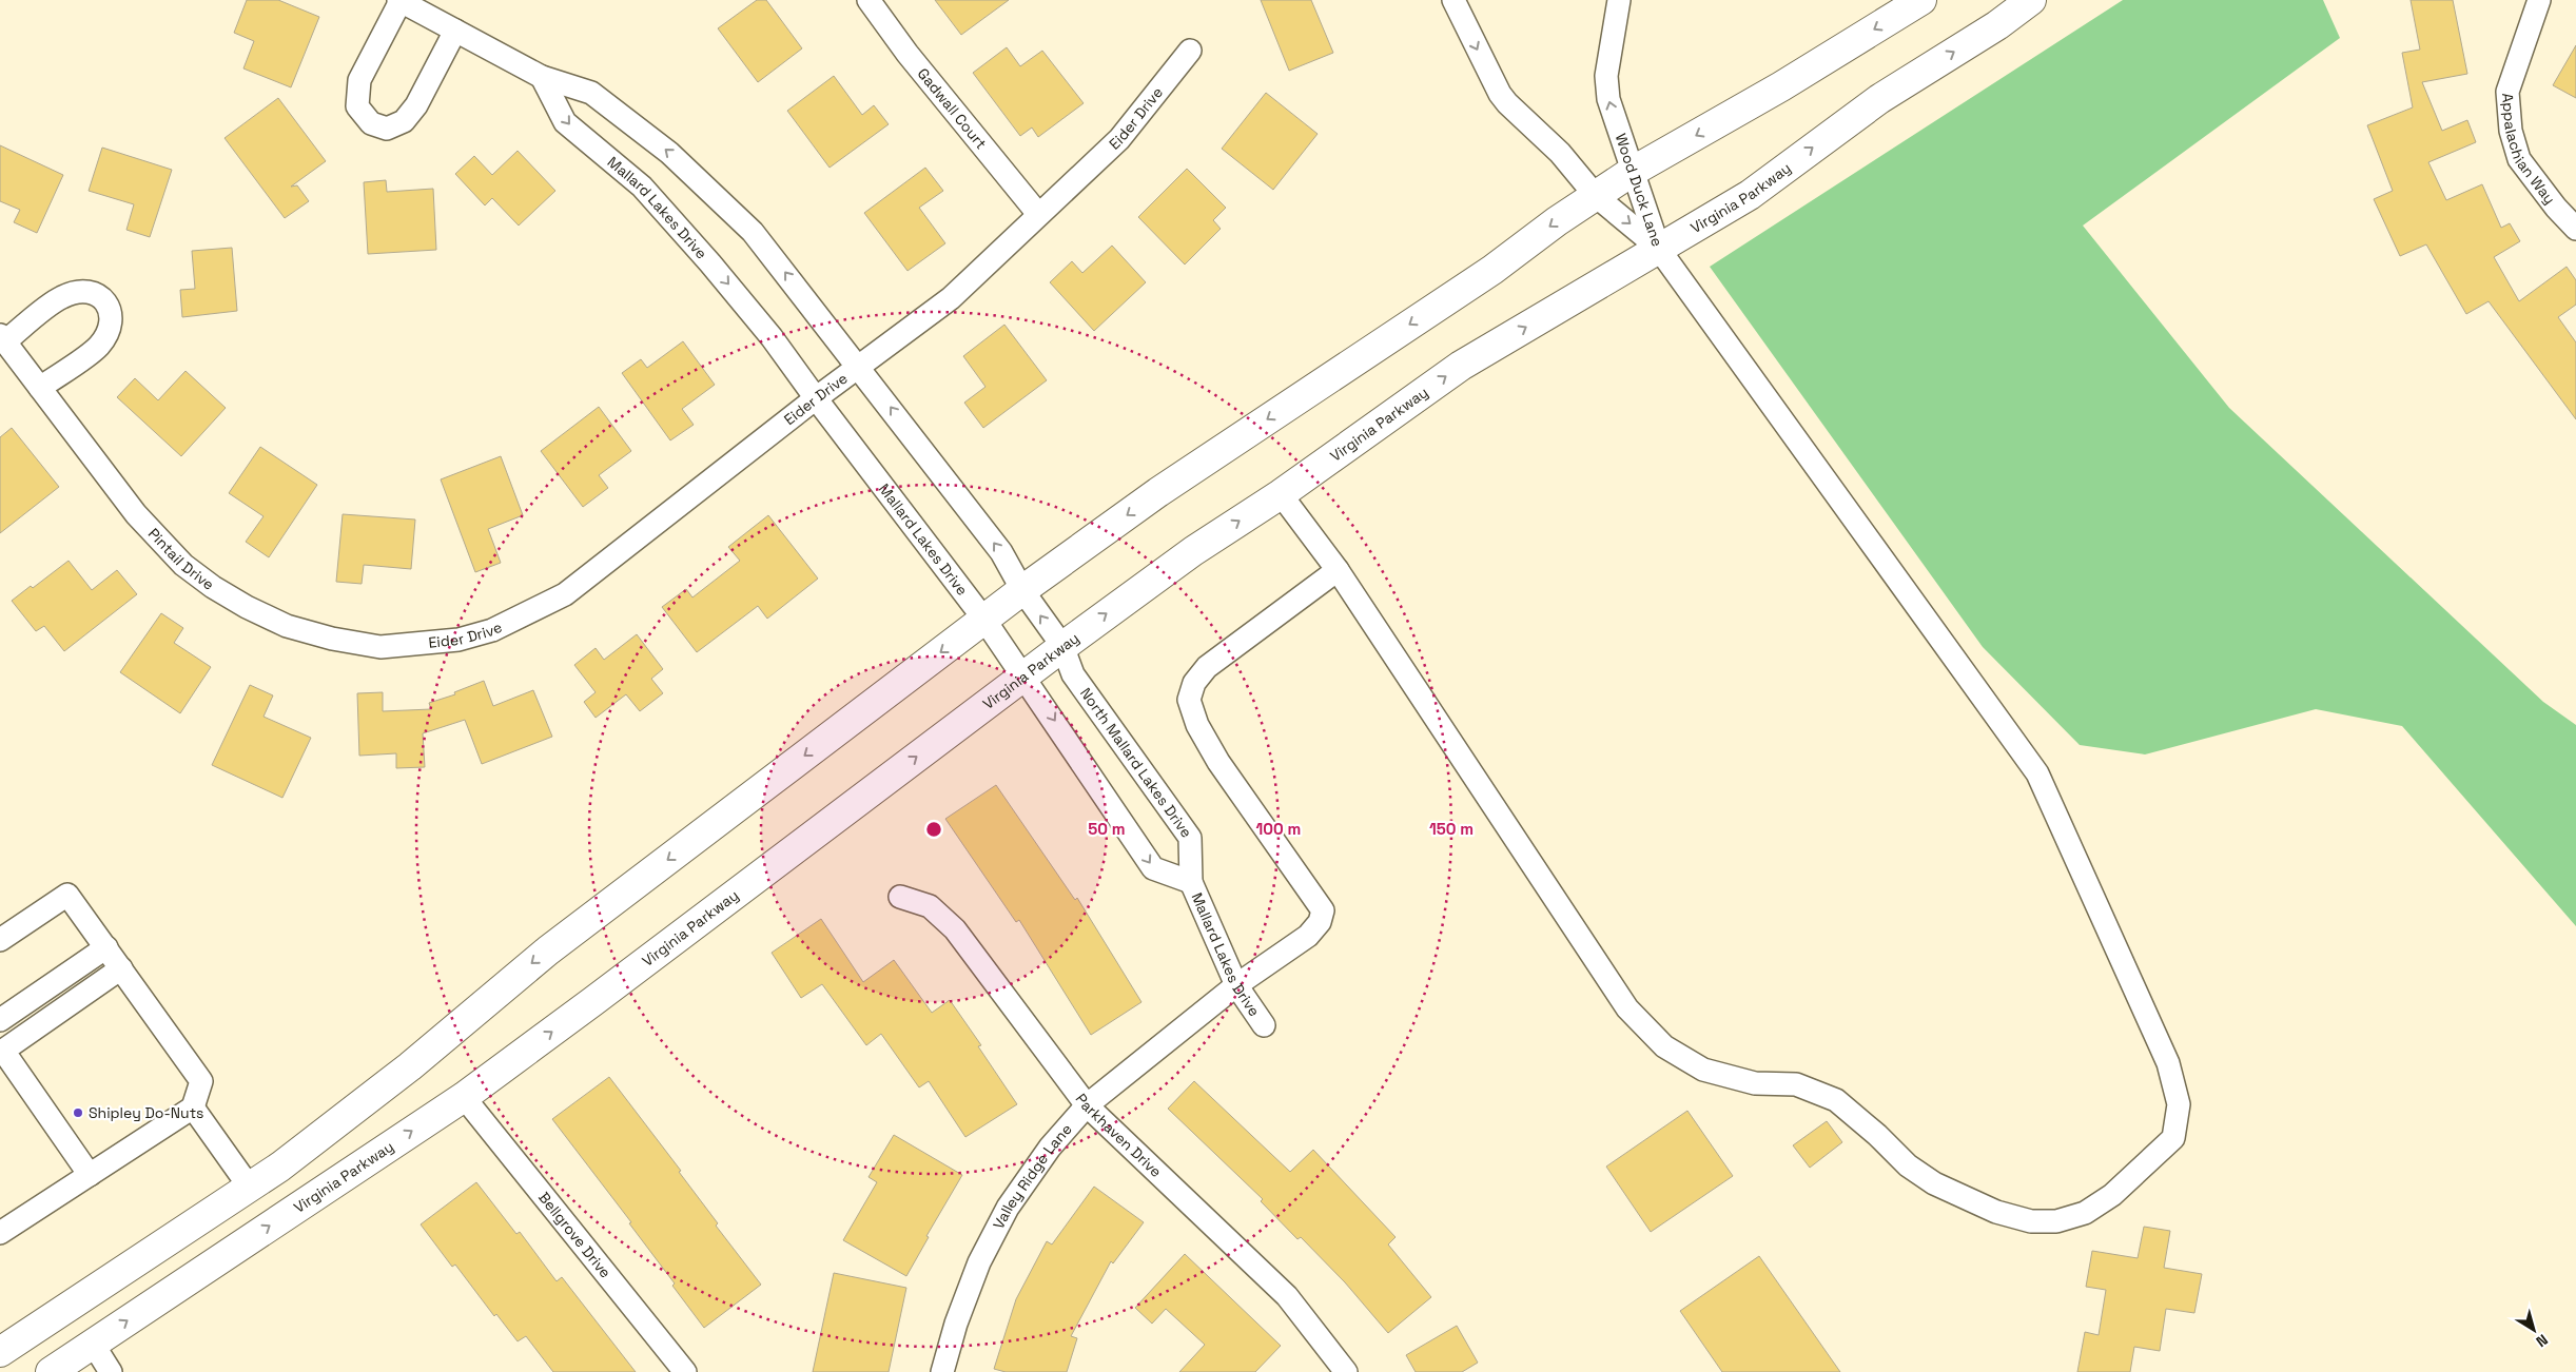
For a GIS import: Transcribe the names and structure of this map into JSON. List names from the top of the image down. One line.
{"streets":{"main road":["Virginia Parkway"],"street":["Gadwall Court","Eider Drive","Appalachian Way","Wood Duck Lane","Mallard Lakes Drive","Pintail Drive","North Mallard Lakes Drive","Parkhaven Drive","Valley Ridge Lane","Bellgrove Drive"]},"crossings":[["Gadwall Court","Eider Drive"],["Eider Drive","Mallard Lakes Drive"],["Eider Drive","Pintail Drive"],["Wood Duck Lane","Virginia Parkway"],["Virginia Parkway","Mallard Lakes Drive"],["Virginia Parkway","North Mallard Lakes Drive"],["Virginia Parkway","Bellgrove Drive"],["Mallard Lakes Drive","North Mallard Lakes Drive"],["Mallard Lakes Drive","Valley Ridge Lane"],["Parkhaven Drive","Valley Ridge Lane"]],"places":["Shipley Do-Nuts"],"north":"bottom right","rings":["50 m","100 m","150 m"]}
